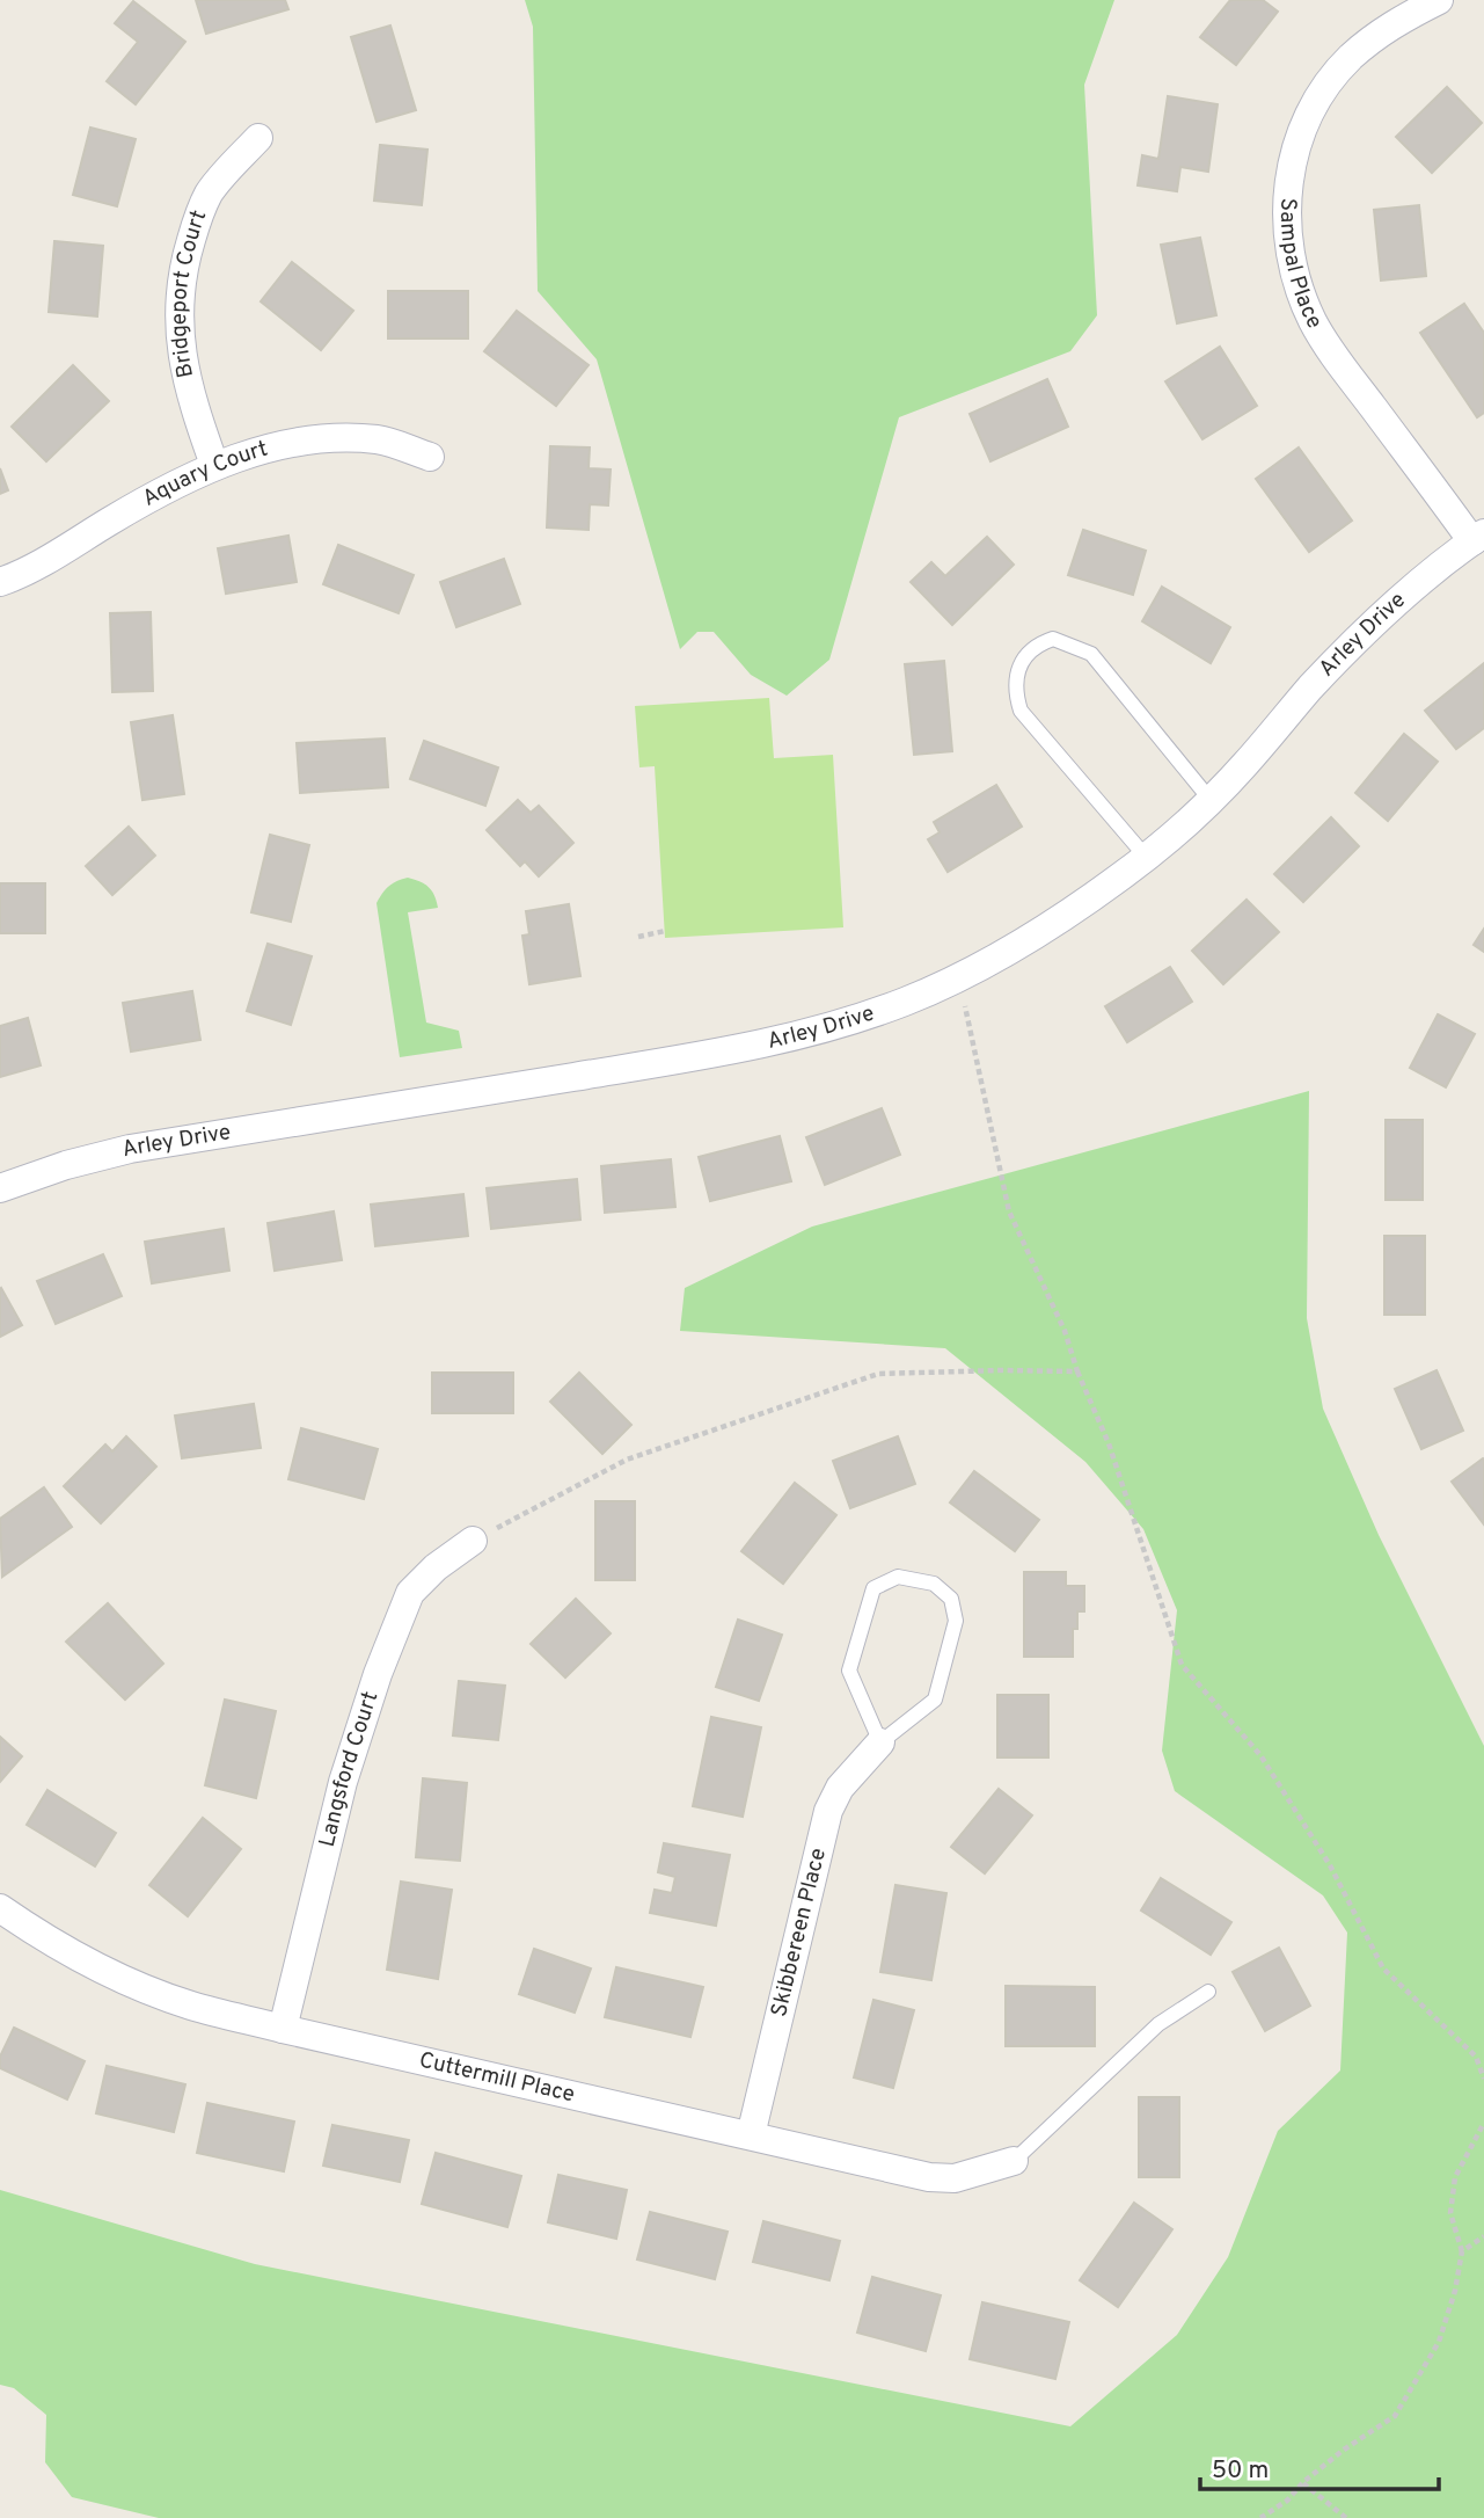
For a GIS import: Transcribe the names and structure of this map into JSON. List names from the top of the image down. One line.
{"streets":{"street":["Sampal Place","Bridgeport Court","Aquary Court","Arley Drive","Langsford Court","Skibbereen Place","Cuttermill Place"]},"crossings":[["Sampal Place","Arley Drive"],["Bridgeport Court","Aquary Court"],["Langsford Court","Cuttermill Place"],["Skibbereen Place","Cuttermill Place"]],"scale_bar":"50 m"}
